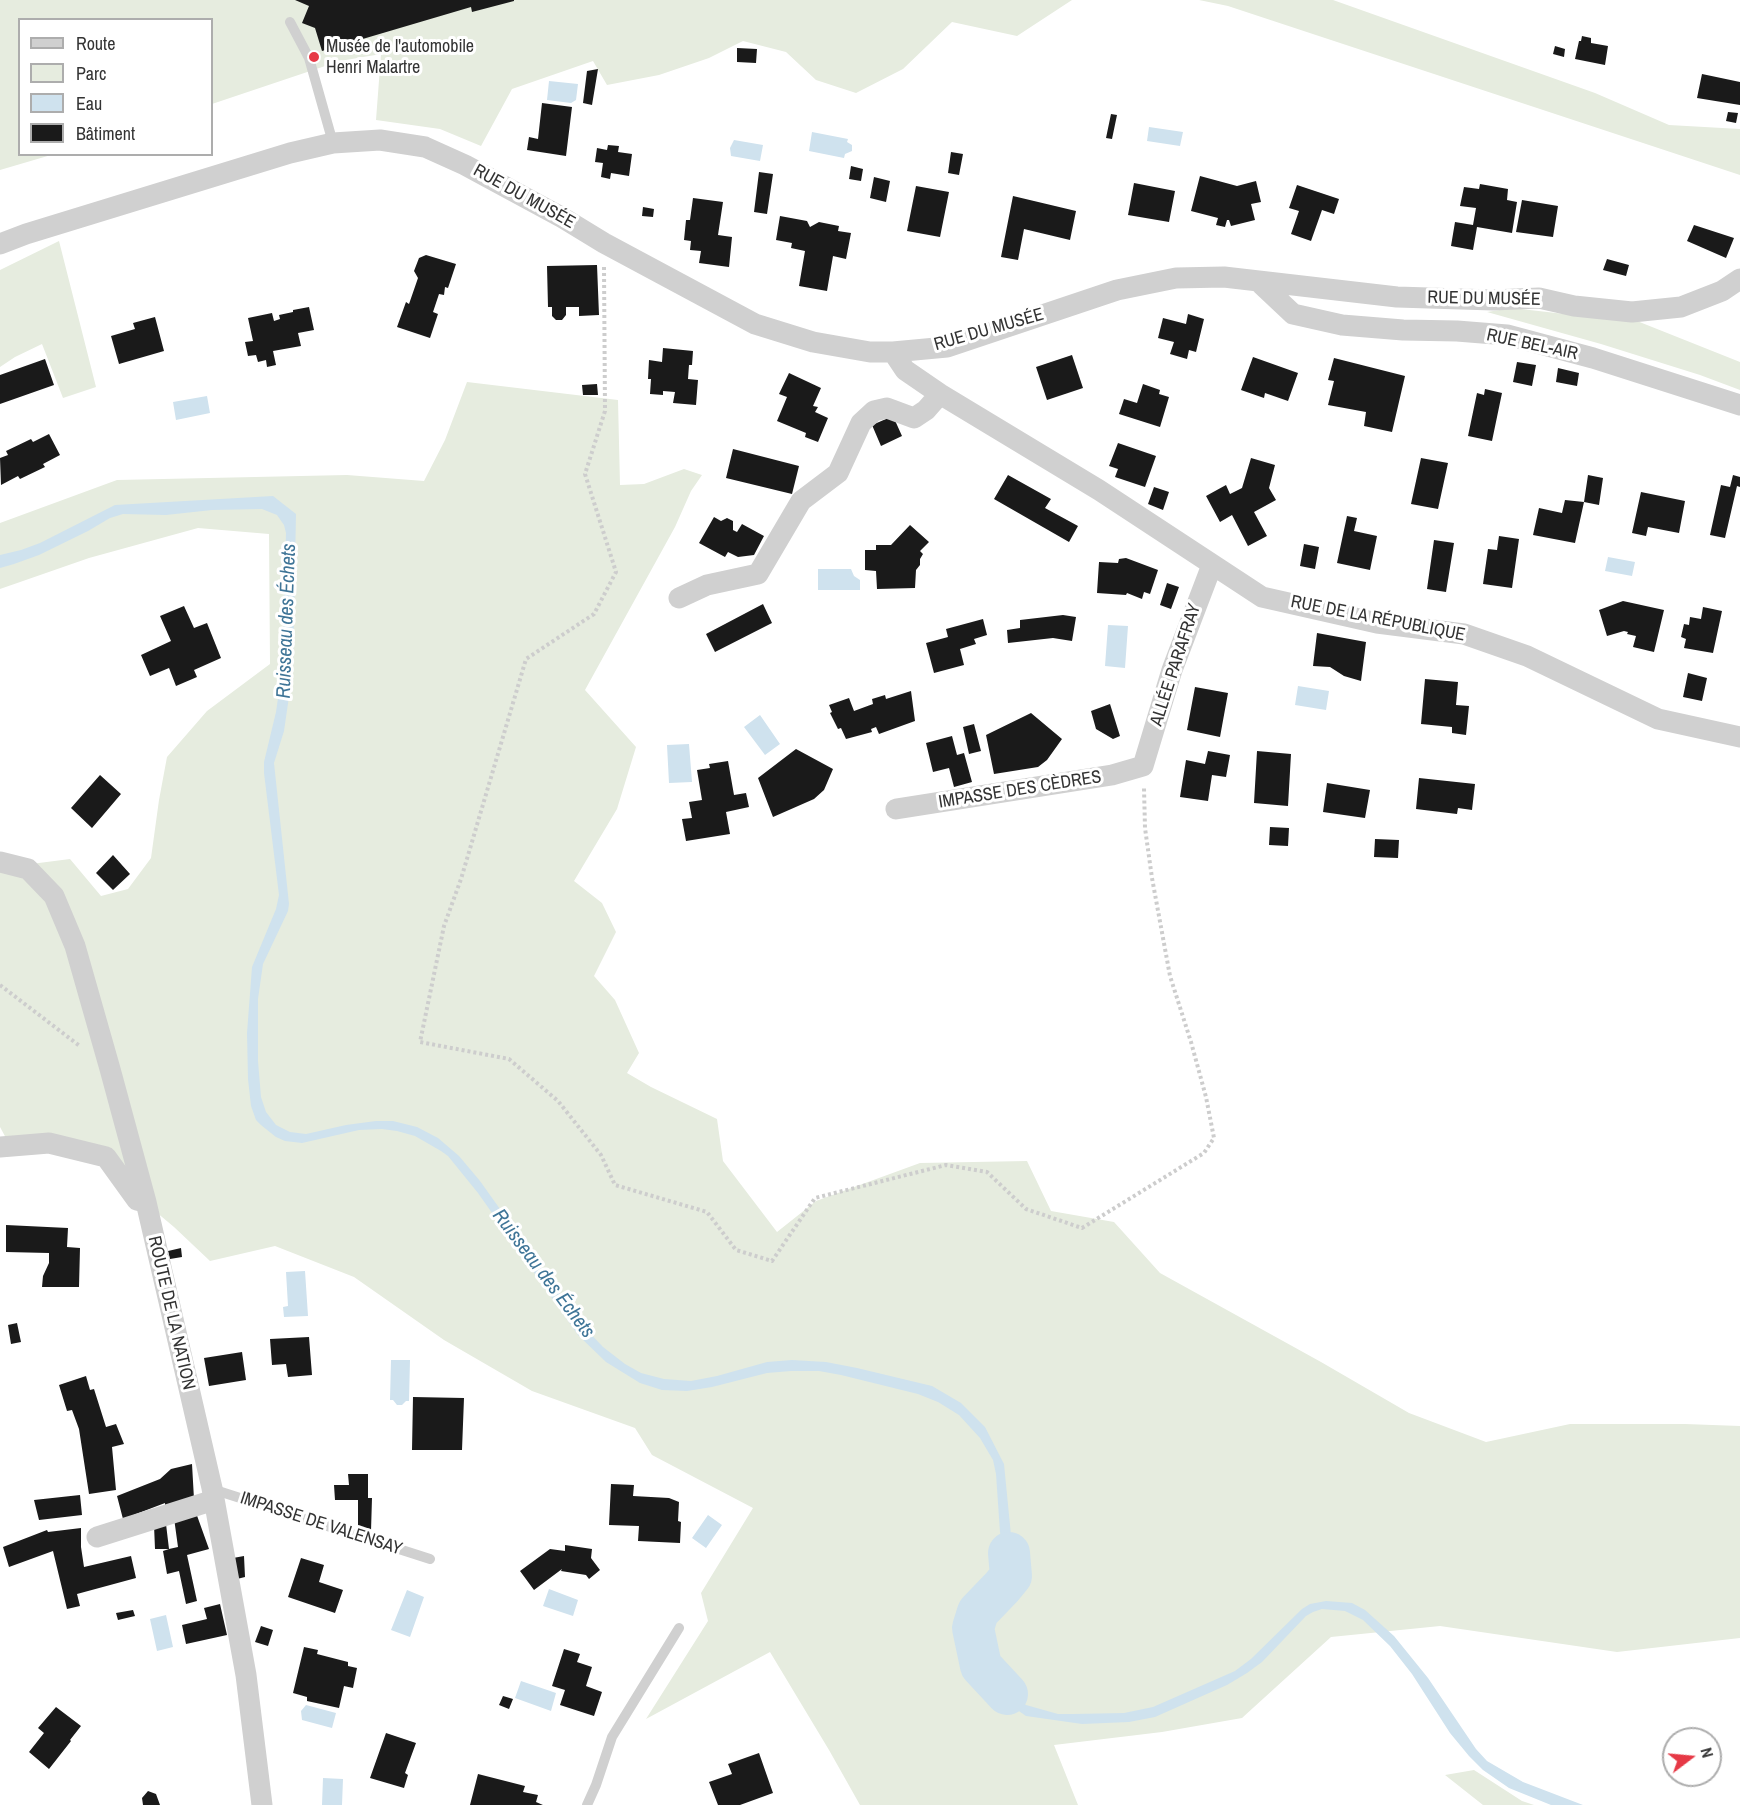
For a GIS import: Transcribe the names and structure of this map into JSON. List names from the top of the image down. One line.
{"streets":{"street":["RUE DU MUSÉE","RUE BEL-AIR","RUE DE LA RÉPUBLIQUE","ALLÉE PARAFRAY","IMPASSE DES CÈDRES","ROUTE DE LA NATION"],"lane":["IMPASSE DE VALENSAY"]},"crossings":[["RUE DU MUSÉE","RUE BEL-AIR"],["RUE DU MUSÉE","RUE DE LA RÉPUBLIQUE"],["RUE DE LA RÉPUBLIQUE","ALLÉE PARAFRAY"],["ALLÉE PARAFRAY","IMPASSE DES CÈDRES"],["ROUTE DE LA NATION","IMPASSE DE VALENSAY"]],"water":["Ruisseau des Échets"],"places":["Musée de l'automobile Henri Malartre"],"legend":["Route","Parc","Eau","Bâtiment"],"north":"right"}
